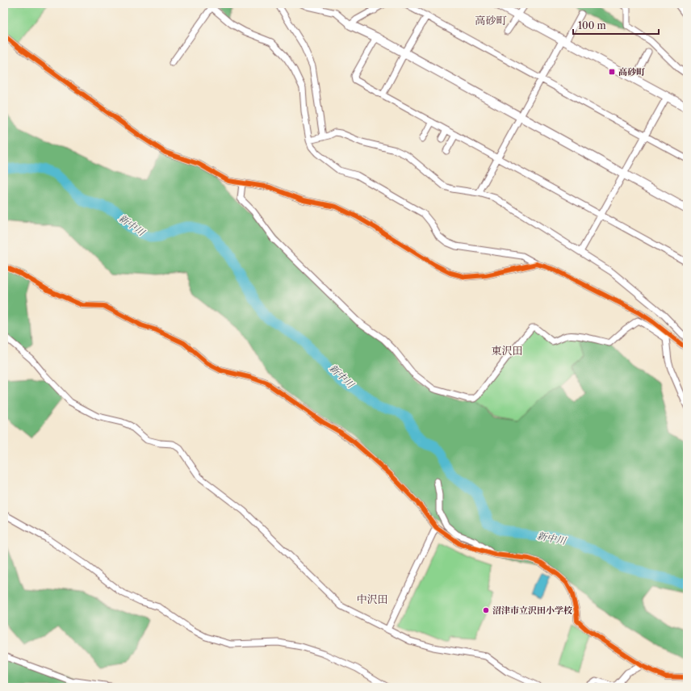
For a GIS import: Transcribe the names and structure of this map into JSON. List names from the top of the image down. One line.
{"districts":["高砂町","東沢田","中沢田"],"water":["新中川"],"places":{"transit":["高砂町"],"other":["沼津市立沢田小学校"]},"scale_bar":"100 m"}
